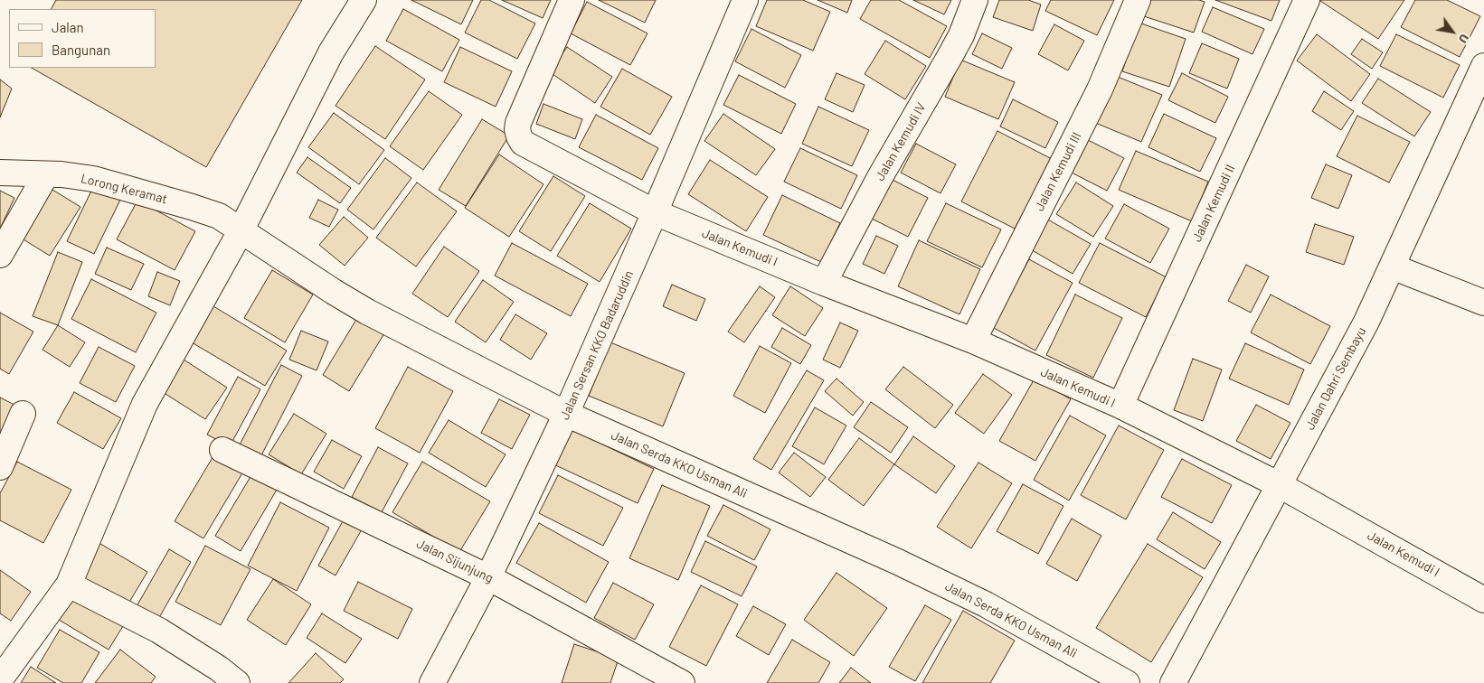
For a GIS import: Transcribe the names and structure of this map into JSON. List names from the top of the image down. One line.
{"streets":{"street":["Jalan Kemudi IV","Jalan Kemudi III","Lorong Keramat","Jalan Kemudi II","Jalan Kemudi I","Jalan Sersan KKO Badaruddin","Jalan Dahri Sembayu","Jalan Serda KKO Usman Ali","Jalan Sijunjung"]},"crossings":[["Jalan Kemudi IV","Jalan Kemudi I"],["Jalan Kemudi III","Jalan Kemudi I"],["Lorong Keramat","Jalan Serda KKO Usman Ali"],["Jalan Kemudi II","Jalan Kemudi I"],["Jalan Kemudi I","Jalan Sersan KKO Badaruddin"],["Jalan Kemudi I","Jalan Dahri Sembayu"],["Jalan Sersan KKO Badaruddin","Jalan Serda KKO Usman Ali"],["Jalan Sersan KKO Badaruddin","Jalan Sijunjung"]],"legend":["Jalan","Bangunan"],"north":"bottom right"}
